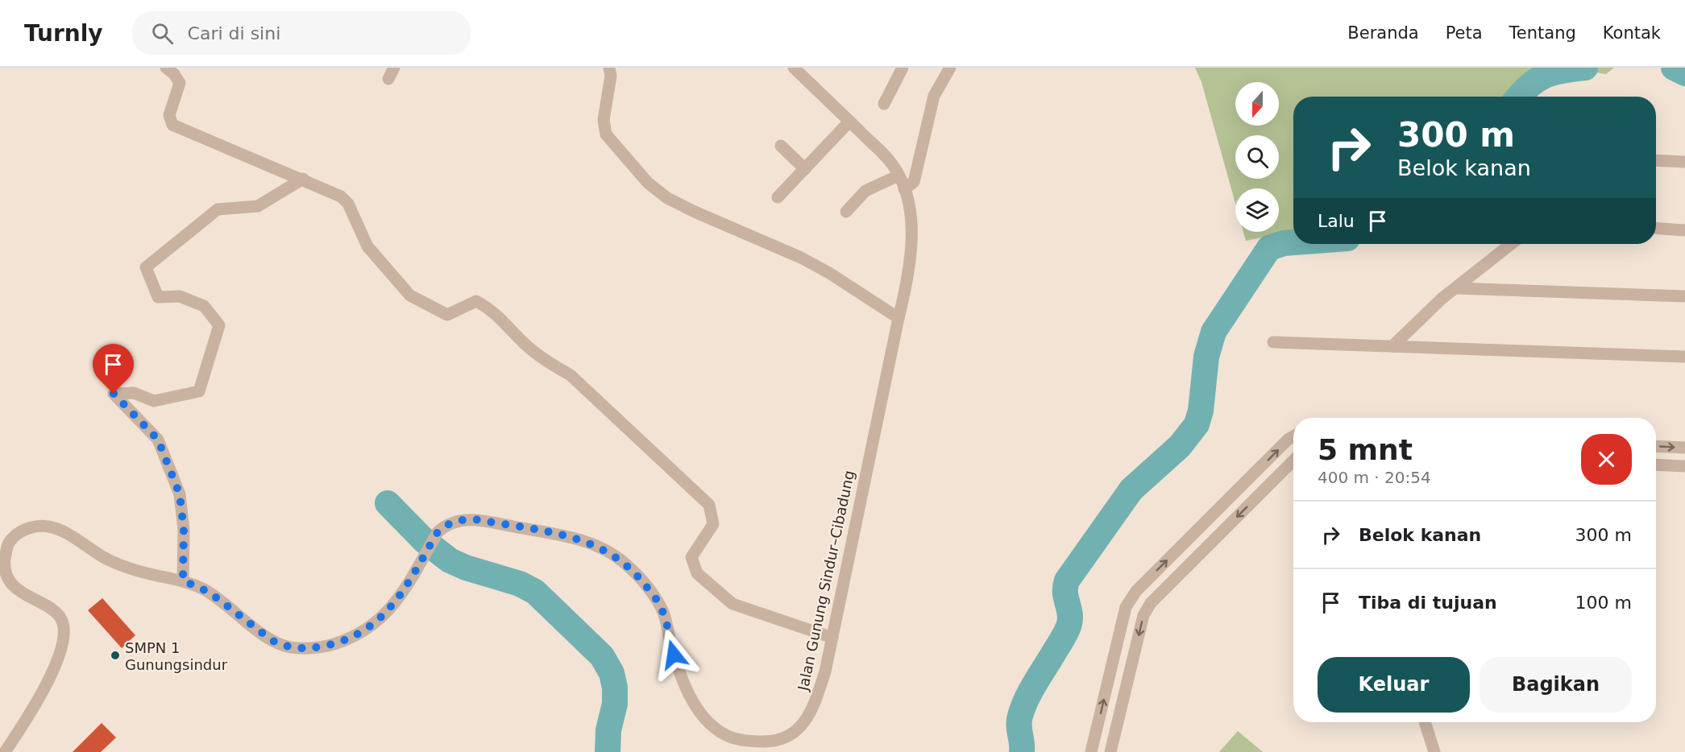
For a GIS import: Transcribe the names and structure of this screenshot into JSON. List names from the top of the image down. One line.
{"streets":{"street":["Jalan Gunung Sindur–Cibadung"]},"places":["SMPN 1 Gunungsindur"],"north":"bottom","page":{"header":"Turnly","search":"Cari di sini","nav":["Beranda","Peta","Tentang","Kontak"],"turn":["300 m","Belok kanan"],"then":"Lalu","heading":["5 mnt","400 m · 20:54"],"list":[{"name":"Belok kanan","value":"300 m"},{"name":"Tiba di tujuan","value":"100 m"}],"buttons":["Keluar","Bagikan"]}}
